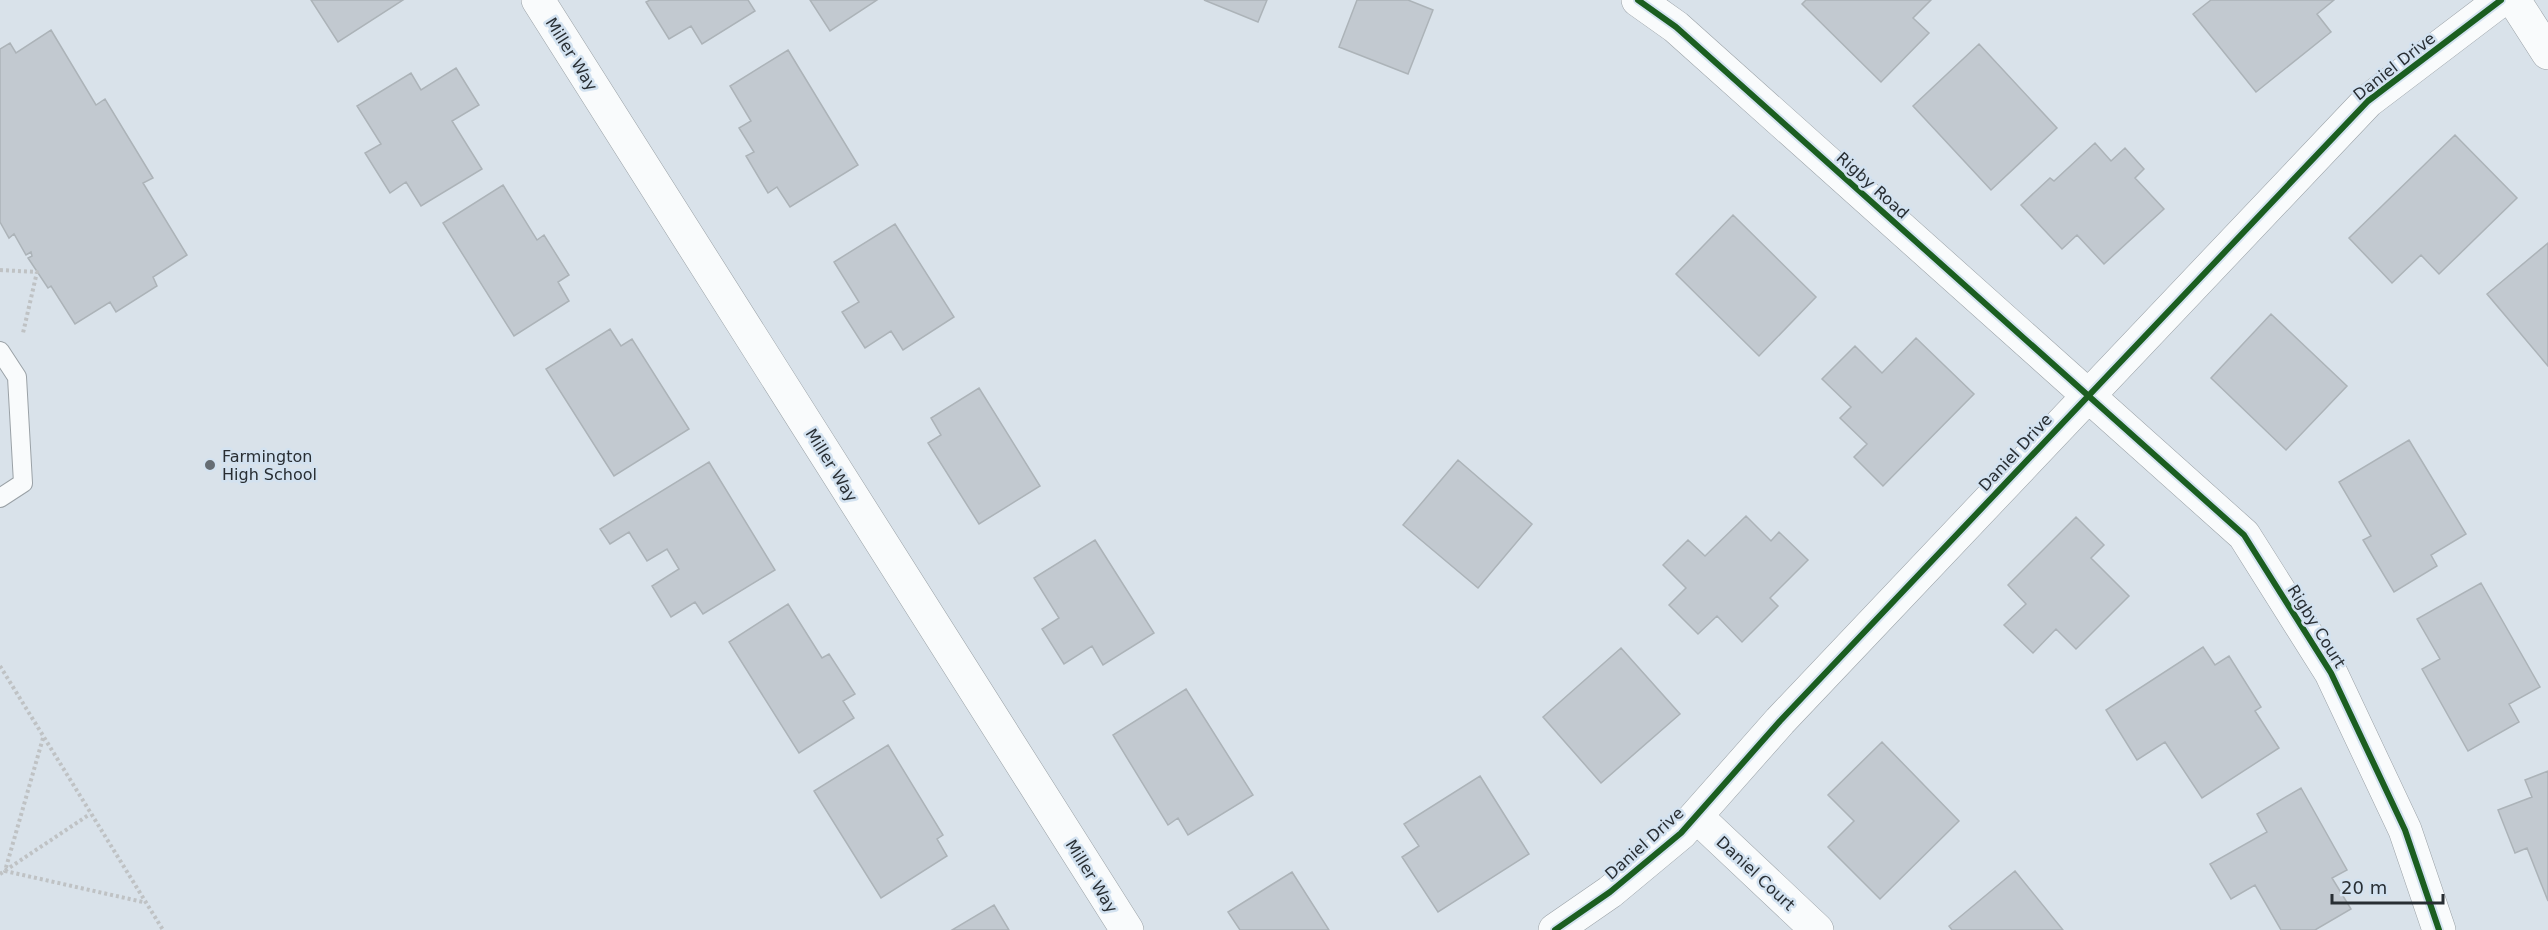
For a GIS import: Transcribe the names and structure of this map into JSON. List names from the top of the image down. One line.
{"streets":{"street":["Miller Way","Daniel Drive","Rigby Road","Rigby Court","Daniel Court"]},"crossings":[["Daniel Drive","Rigby Road"],["Daniel Drive","Rigby Court"],["Daniel Drive","Daniel Court"],["Rigby Road","Rigby Court"]],"places":["Farmington High School"],"scale_bar":"20 m"}
